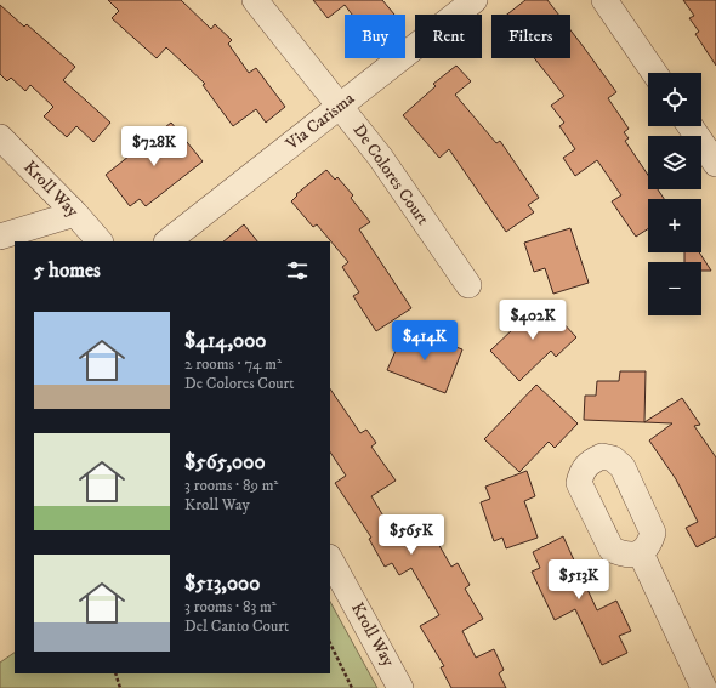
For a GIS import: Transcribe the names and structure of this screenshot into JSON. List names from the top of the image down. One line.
{"streets":{"street":["Via Carisma","De Colores Court","Kroll Way"]},"crossings":[["Via Carisma","De Colores Court"]],"page":{"chip":["Buy","Rent","Filters"],"map_buttons":["+","−"],"price":["$728K","$402K","$414K","$565K","$513K"],"heading":"5 homes","list":[{"name":"$414,000","note":"2 rooms · 74 m² · De Colores Court"},{"name":"$565,000","note":"3 rooms · 89 m² · Kroll Way"},{"name":"$513,000","note":"3 rooms · 83 m² · Del Canto Court"}]}}
